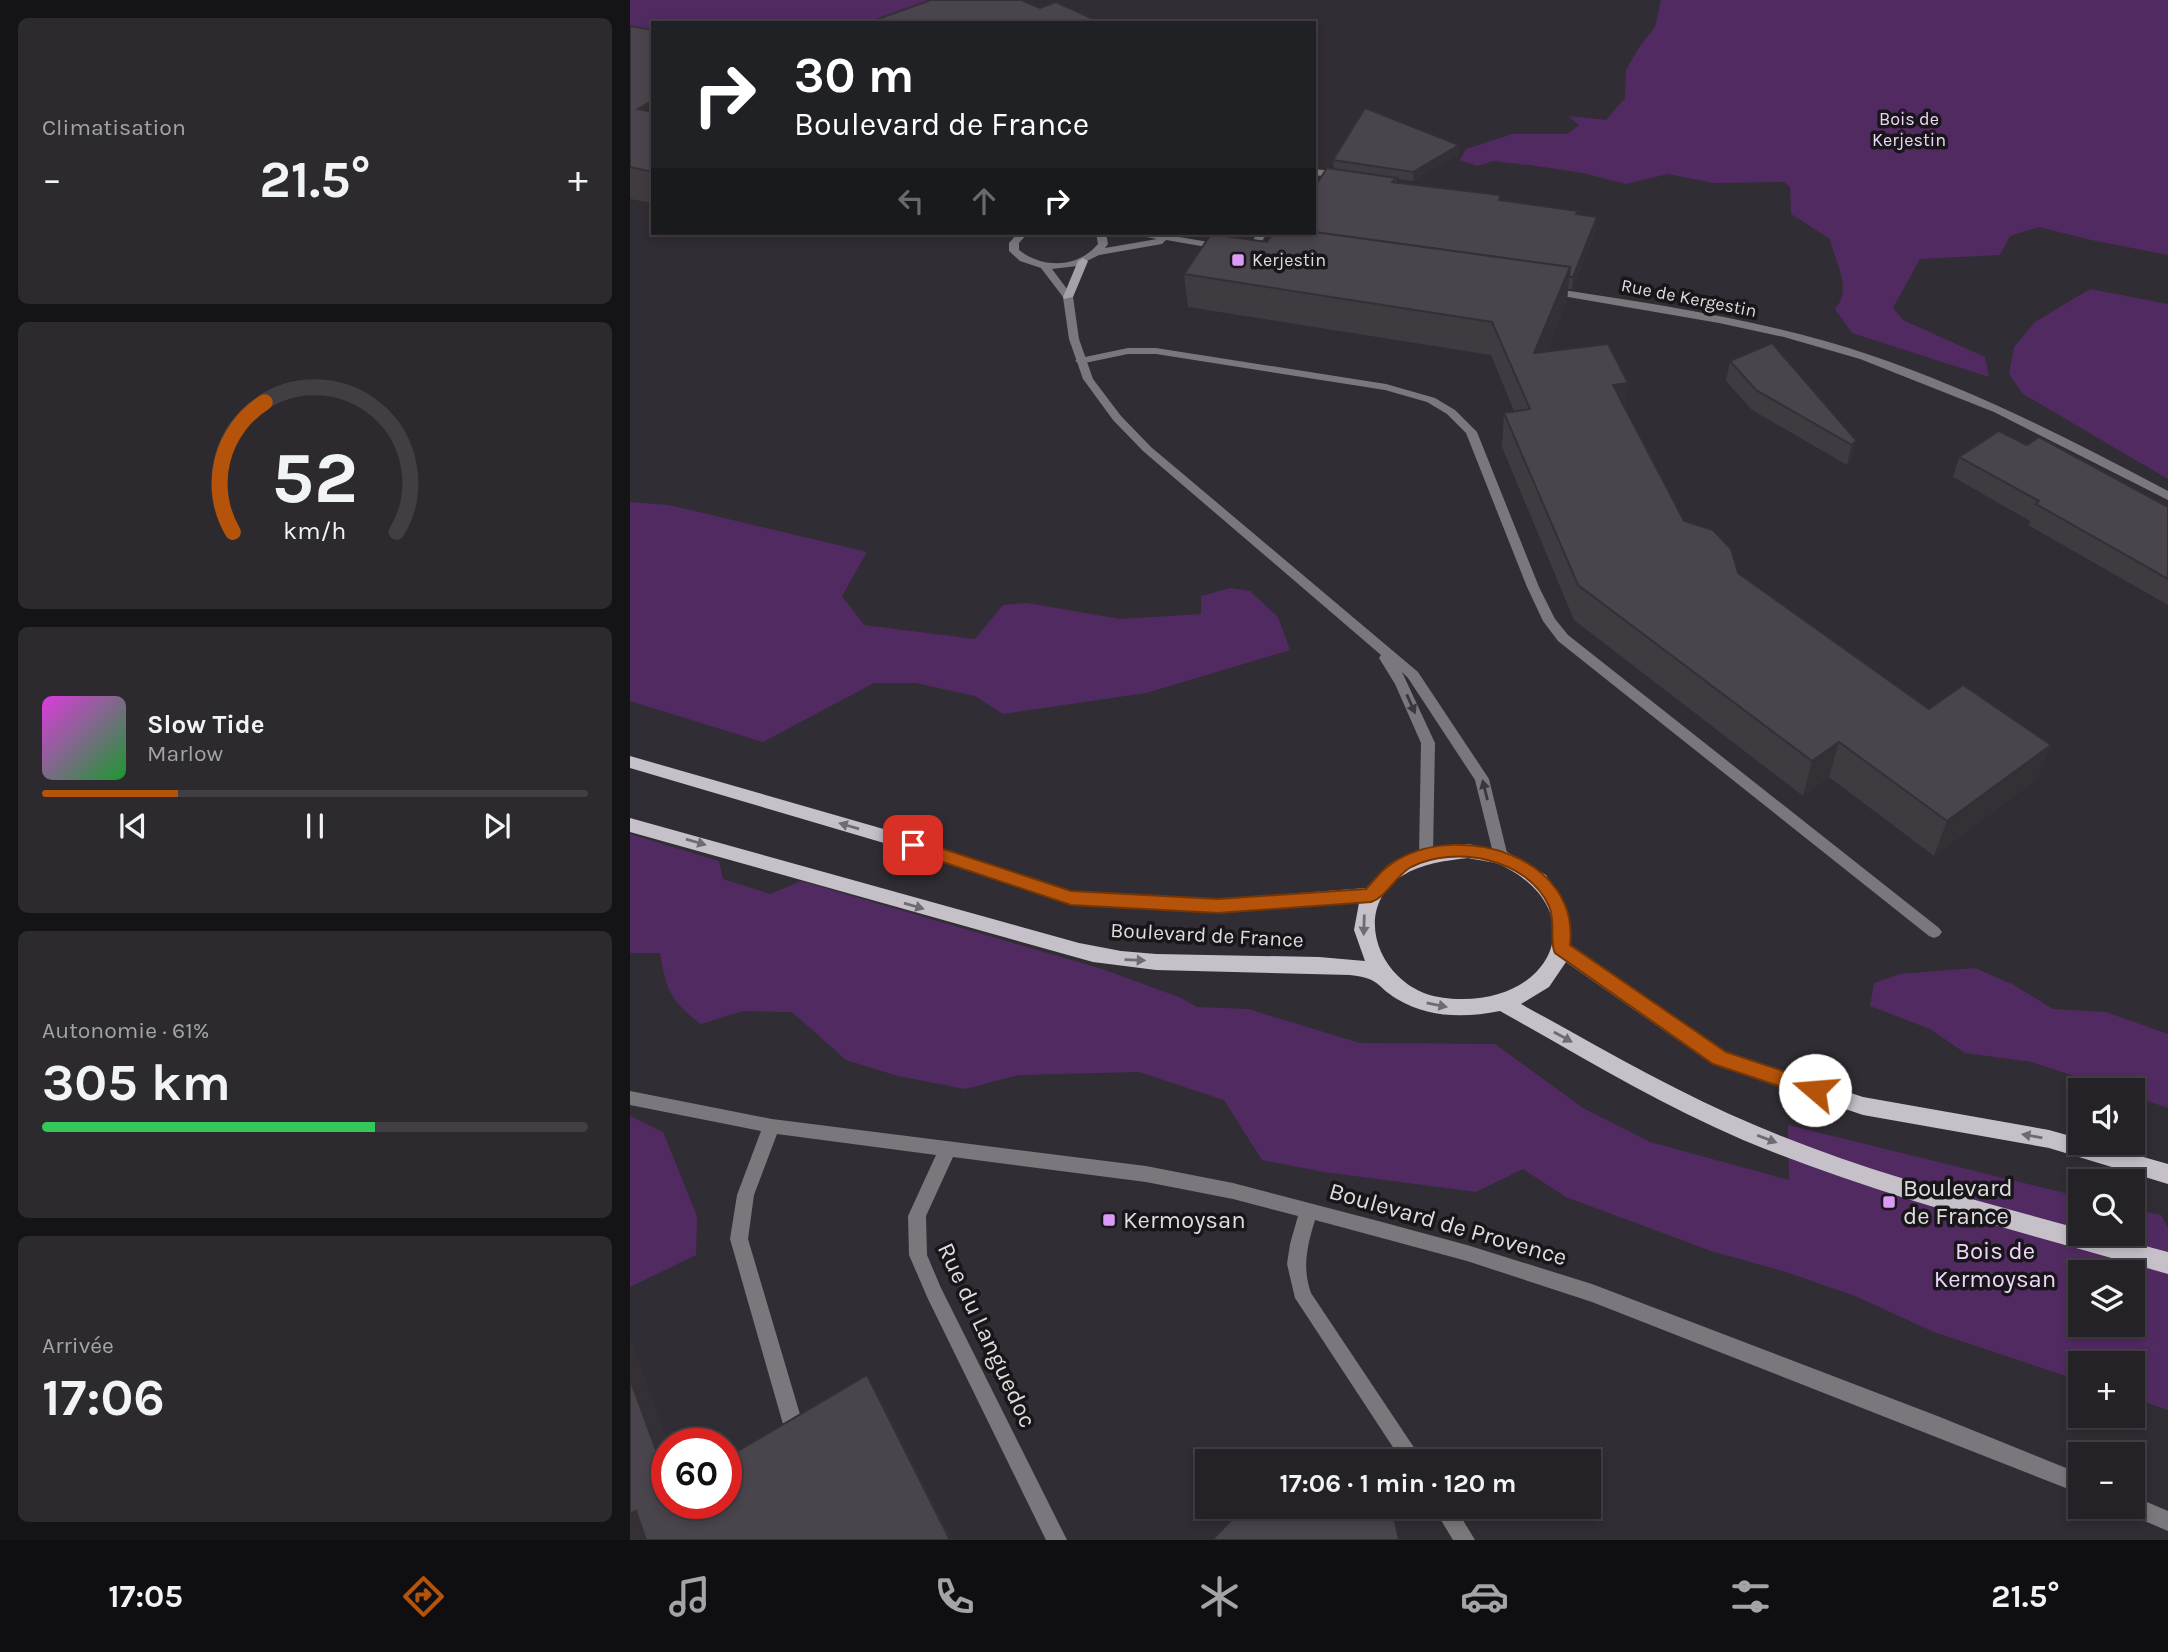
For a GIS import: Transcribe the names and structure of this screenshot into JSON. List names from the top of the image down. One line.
{"streets":{"main road":["Boulevard de France"],"street":["Rue de Kergestin","Boulevard de Provence","Rue du Languedoc"]},"crossings":[["Boulevard de Provence","Rue du Languedoc"]],"parks":["Bois de Kerjestin","Bois de Kermoysan"],"places":{"transit":["Kerjestin","Boulevard de France","Kermoysan"]},"page":{"tile":["Climatisation",["Autonomie · 61%","305 km"],["Arrivée","17:06"]],"turn":["30 m","Boulevard de France"],"heat":["−","21.5°","+"],"song":["Slow Tide","Marlow"],"map_buttons":["+","−"],"limit":"60","trip":"17:06 · 1 min · 120 m","tabs":["17:05","21.5°"],"gauge":["52","km/h"]}}
